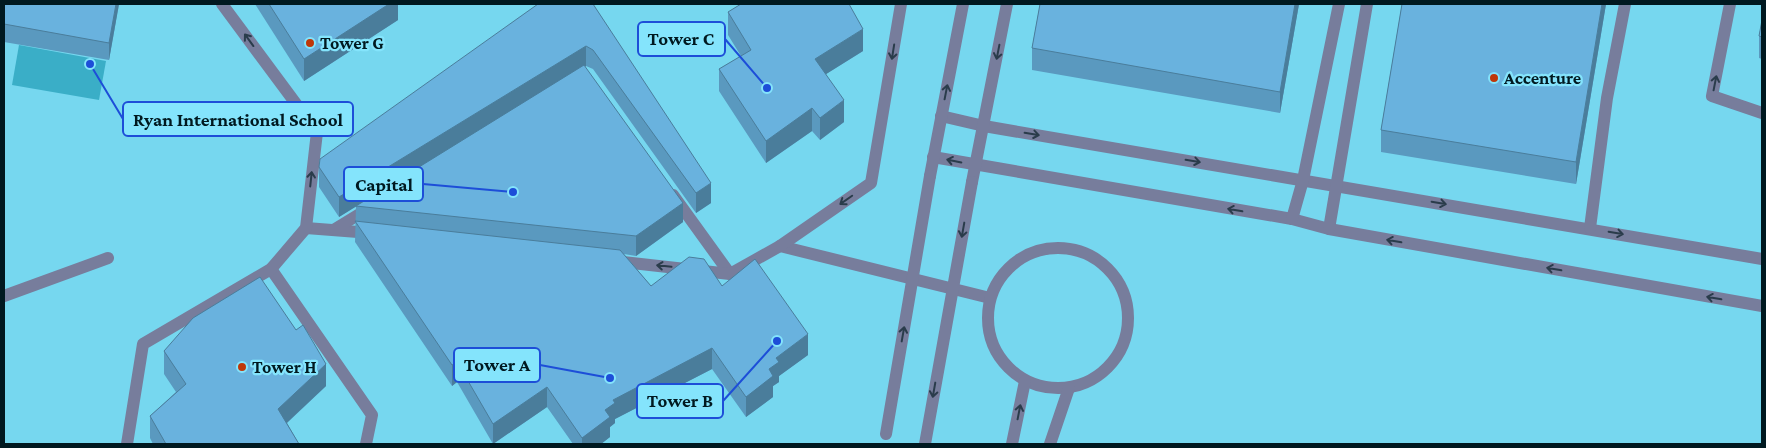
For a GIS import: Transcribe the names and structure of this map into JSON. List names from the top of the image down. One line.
{"places":["Tower G","Ryan International School","Accenture","Tower C","Capital","Tower B","Tower H","Tower A"]}
